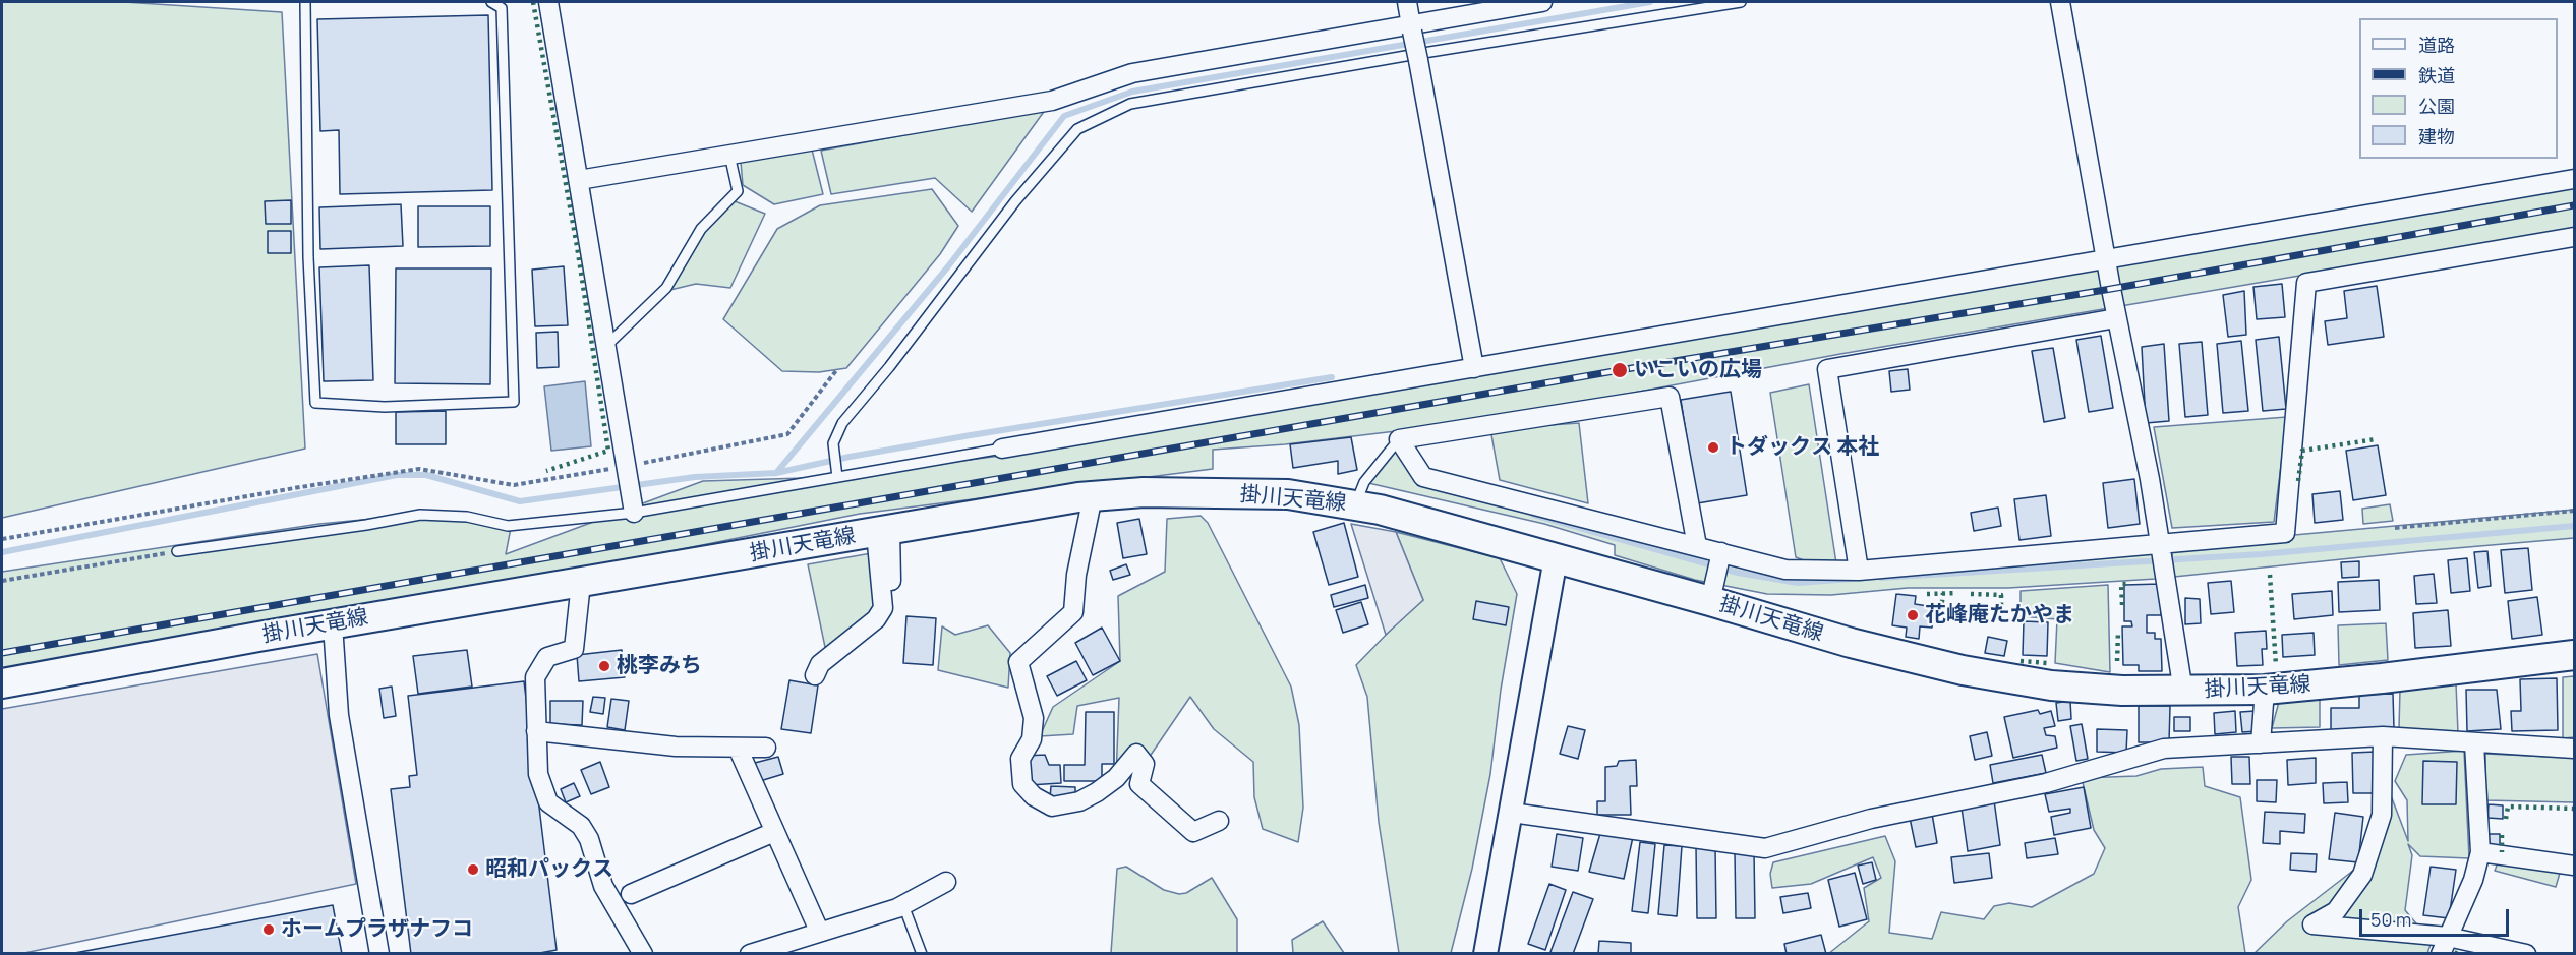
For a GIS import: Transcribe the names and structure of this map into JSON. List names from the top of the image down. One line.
{"streets":{"main road":["掛川天竜線"]},"places":["いこいの広場","トダックス 本社","花峰庵たかやま","桃李みち","昭和パックス","ホームプラザナフコ"],"legend":["道路","鉄道","公園","建物"],"scale_bar":"50 m"}
